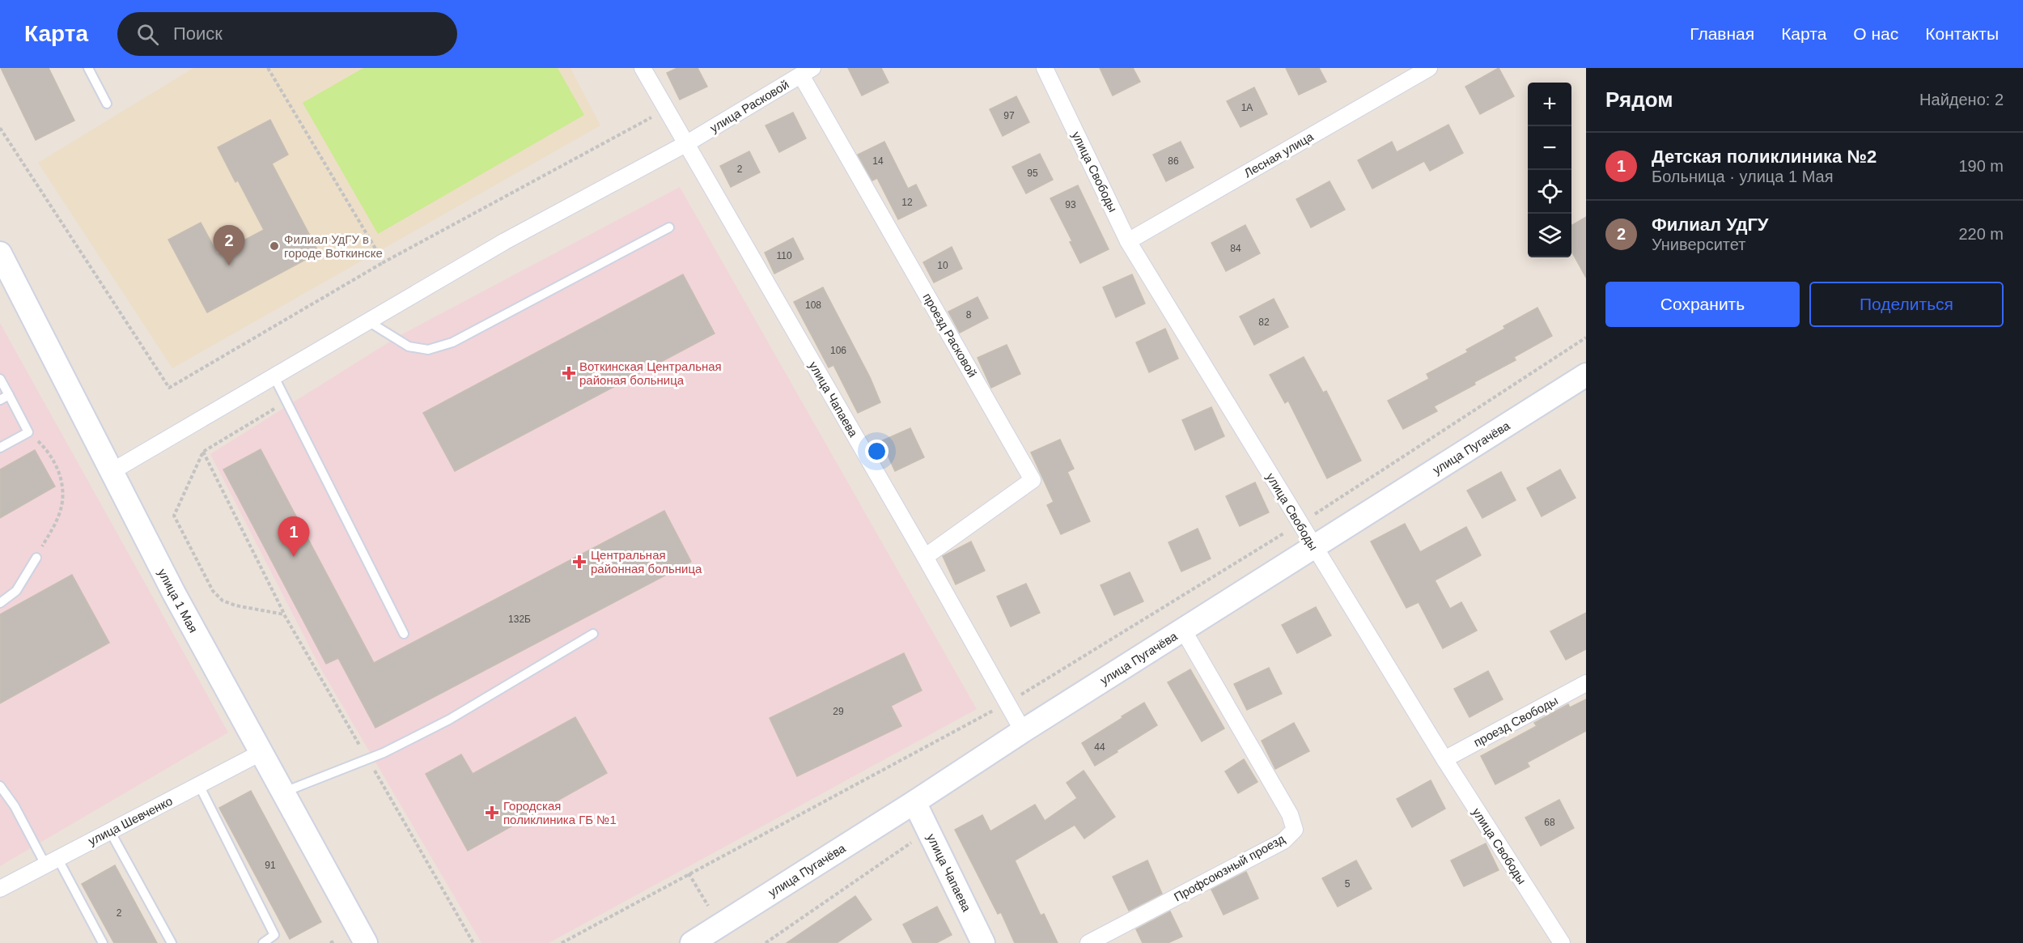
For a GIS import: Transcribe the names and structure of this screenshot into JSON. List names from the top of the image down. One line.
{"streets":{"main road":["улица Чапаева","улица Пугачёва","улица 1 Мая"],"street":["улица Расковой","Лесная улица","улица Свободы","проезд Расковой","проезд Свободы","улица Шевченко","Профсоюзный проезд"]},"crossings":[["улица Расковой","проезд Расковой"],["улица Расковой","улица Чапаева"],["улица Расковой","улица 1 Мая"],["Лесная улица","улица Свободы"],["улица Свободы","улица Пугачёва"],["улица Свободы","проезд Свободы"],["проезд Расковой","улица Чапаева"],["улица Чапаева","улица Пугачёва"],["улица Пугачёва","Профсоюзный проезд"],["улица 1 Мая","улица Шевченко"]],"places":{"other":["Филиал УдГУ в городе Воткинске"],"health":["Воткинская Центральная районая больница","Центральная районная больница","Городская поликлиника ГБ №1"]},"house_numbers":["1А","97","14","86","2","95","12","93","84","110","10","108","8","82","106","132Б","29","44","68","91","5","2"],"page":{"header":"Карта","search":"Поиск","nav":["Главная","Карта","О нас","Контакты"],"heading":["Рядом","Найдено: 2"],"map_buttons":["+","−"],"list":[{"mark":"1","name":"Детская поликлиника №2","note":"Больница · улица 1 Мая","value":"190 m"},{"mark":"2","name":"Филиал УдГУ","note":"Университет","value":"220 m"}],"pins":["2","1"],"buttons":["Сохранить","Поделиться"]}}
